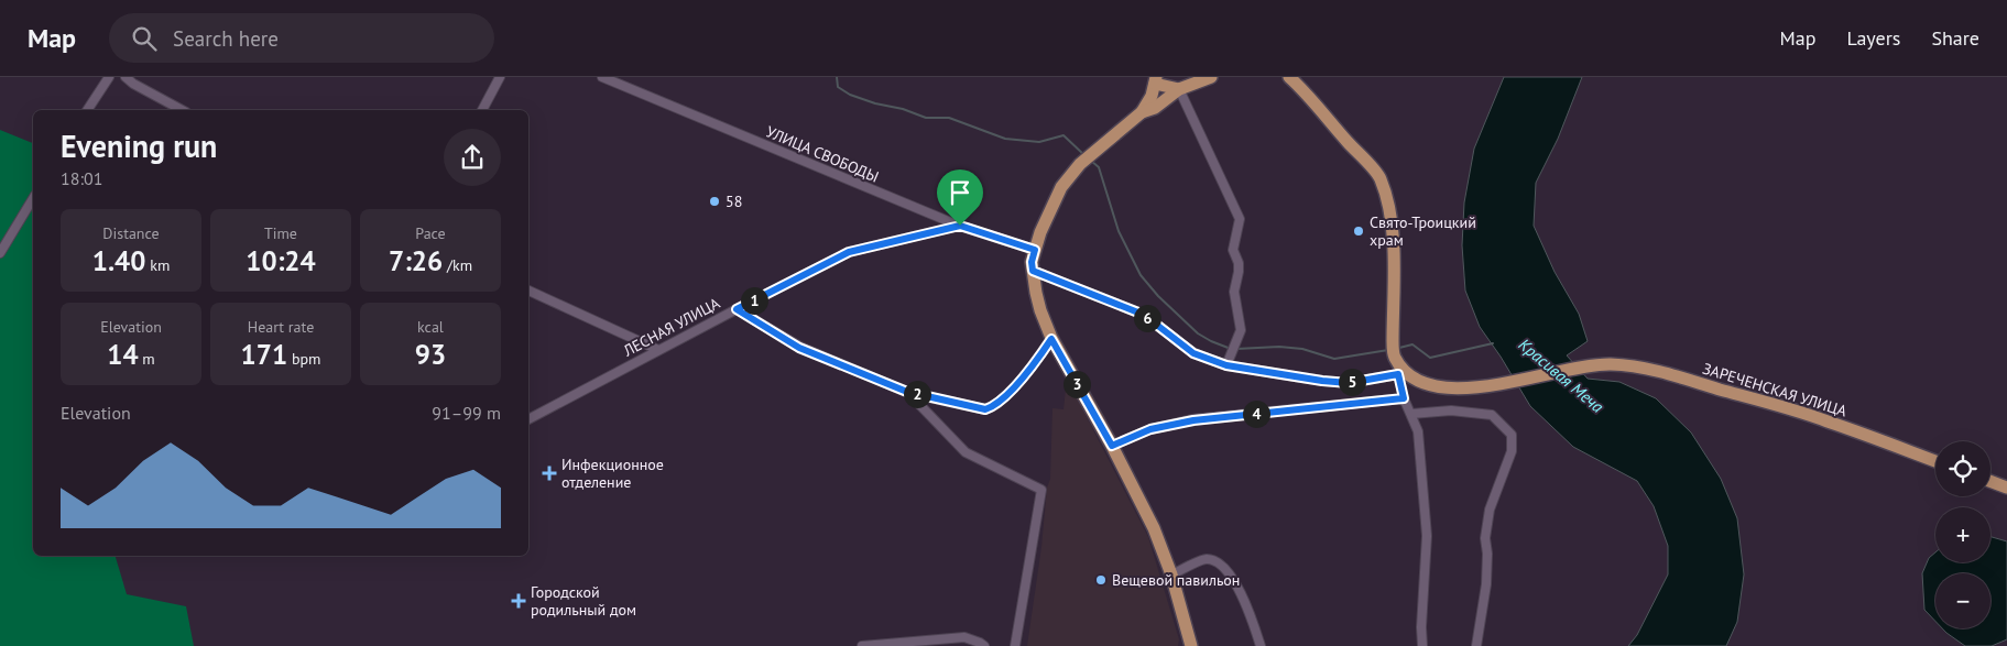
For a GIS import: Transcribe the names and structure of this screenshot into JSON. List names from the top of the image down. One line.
{"streets":{"main road":["ЗАРЕЧЕНСКАЯ УЛИЦА"],"street":["УЛИЦА СВОБОДЫ","ЛЕСНАЯ УЛИЦА"]},"crossings":[["УЛИЦА СВОБОДЫ","ЛЕСНАЯ УЛИЦА"]],"water":["Красивая Меча"],"places":{"other":["58","Свято-Троицкий храм","Вещевой павильон"],"health":["Инфекционное отделение","Городской родильный дом"]},"page":{"header":"Map","search":"Search here","nav":["Map","Layers","Share"],"heading":["Evening run","18:01"],"stats":[["Distance","1.40 km"],["Time","10:24"],["Pace","7:26 /km"],["Elevation","14 m"],["Heart rate","171 bpm"],["kcal","93"]],"pins":["1","6","5","3","2","4"],"chart":["Elevation","91–99 m"],"map_buttons":["+","−"]}}
